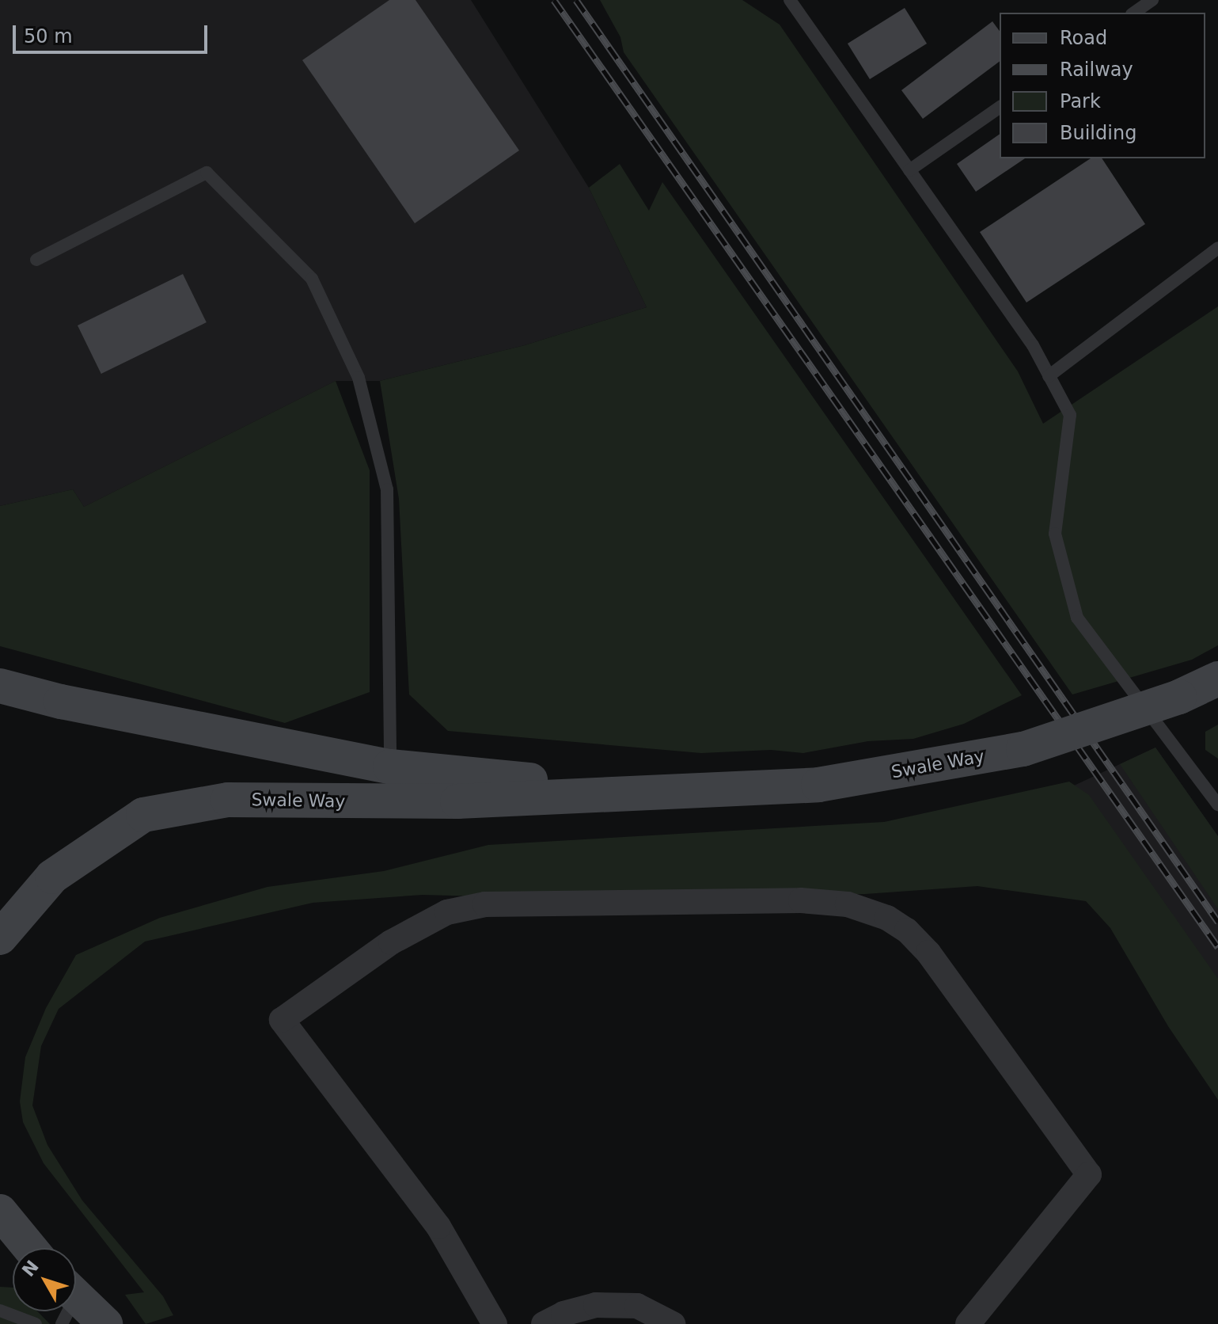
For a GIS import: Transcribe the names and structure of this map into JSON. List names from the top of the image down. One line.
{"streets":{"main road":["Swale Way"]},"legend":["Road","Railway","Park","Building"],"scale_bar":"50 m","north":"top left"}
